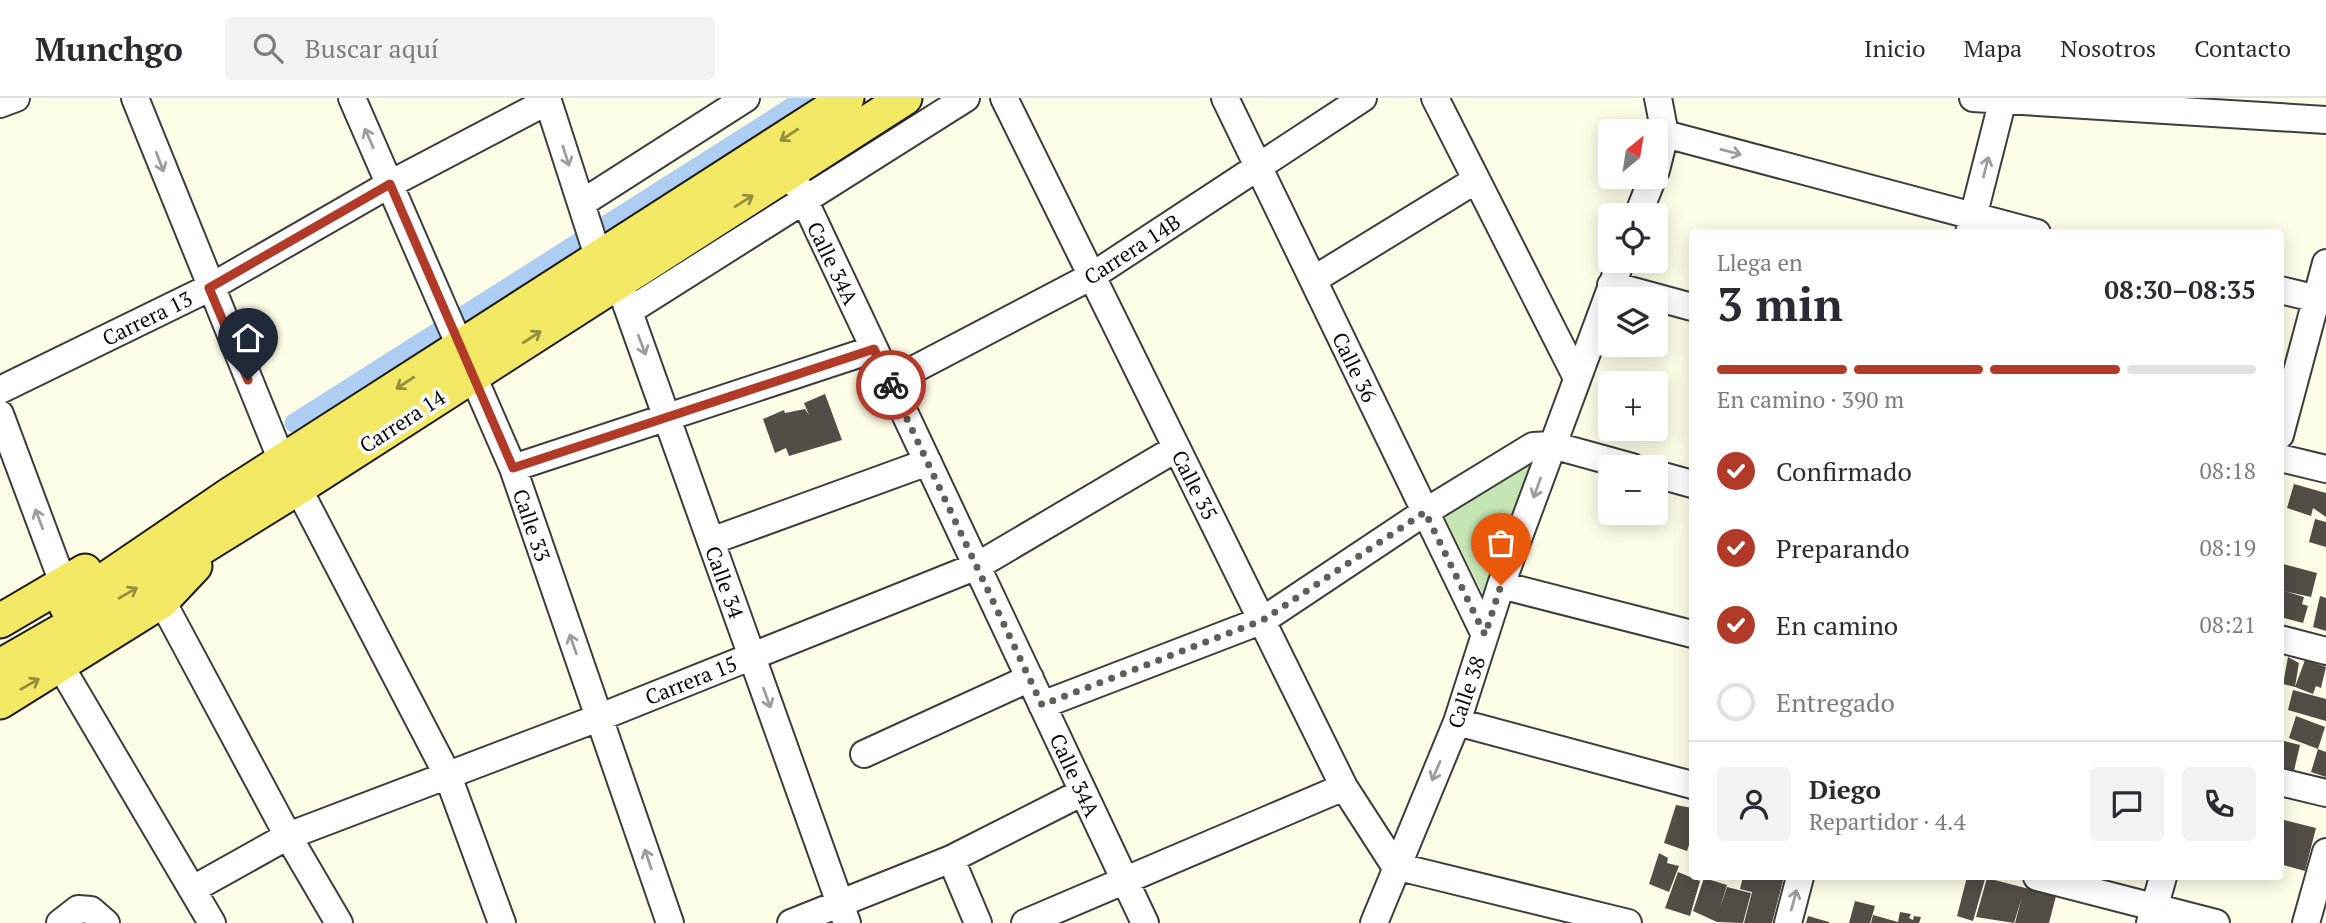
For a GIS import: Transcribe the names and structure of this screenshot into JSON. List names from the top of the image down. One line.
{"streets":{"main road":["Carrera 14"],"street":["Carrera 14B","Calle 34A","Carrera 13","Calle 36","Calle 35","Calle 33","Calle 34","Carrera 15","Calle 38"]},"crossings":[["Carrera 14B","Calle 34A"],["Carrera 14B","Calle 36"],["Carrera 14B","Calle 35"],["Calle 34A","Carrera 14"],["Calle 34A","Carrera 15"],["Carrera 13","Calle 33"],["Carrera 13","Calle 34"],["Calle 36","Calle 38"],["Carrera 14","Calle 33"],["Carrera 14","Calle 34"],["Calle 35","Carrera 15"],["Calle 35","Calle 38"],["Calle 33","Carrera 15"],["Calle 34","Carrera 15"]],"one_way":["Calle 34","Calle 38"],"north":"top right","page":{"header":"Munchgo","search":"Buscar aquí","nav":["Inicio","Mapa","Nosotros","Contacto"],"map_buttons":["+","−"],"heading":["3 min","Llega en","08:30–08:35"],"panel":["Diego","Repartidor · 4.4"],"bar":"En camino · 390 m","list":[["Confirmado","08:18"],["Preparando","08:19"],["En camino","08:21"],"Entregado"]}}
